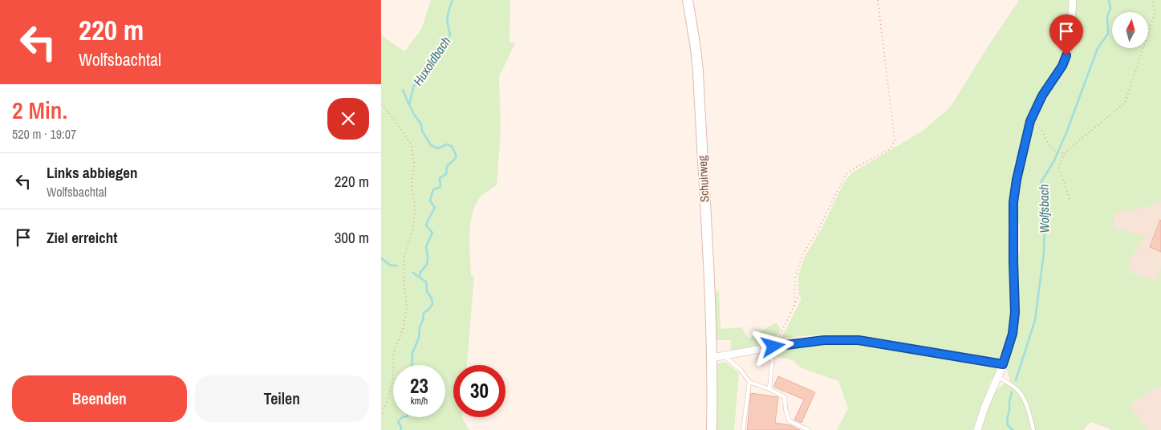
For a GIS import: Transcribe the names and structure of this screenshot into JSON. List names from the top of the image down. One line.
{"streets":{"main road":["Schuirweg"]},"water":["Huxoldbach","Wolfsbach"],"north":"top","page":{"turn":["220 m","Wolfsbachtal"],"heading":["2 Min.","520 m · 19:07"],"list":[{"name":"Links abbiegen","note":"Wolfsbachtal","value":"220 m"},{"name":"Ziel erreicht","value":"300 m"}],"speed":"23 km/h","limit":"30","buttons":["Beenden","Teilen"]}}
